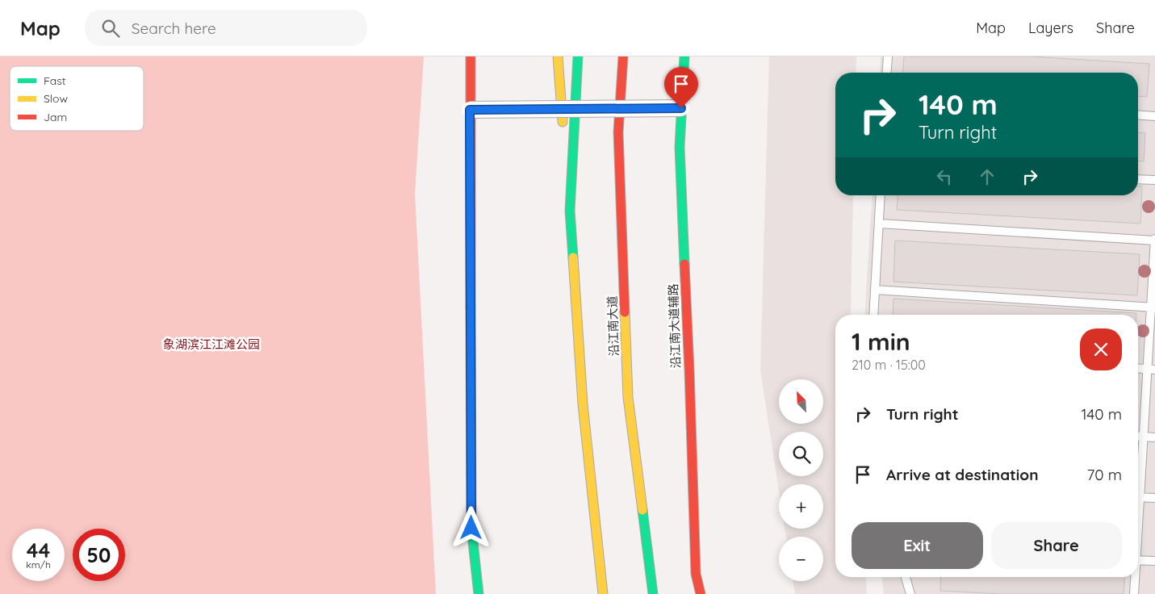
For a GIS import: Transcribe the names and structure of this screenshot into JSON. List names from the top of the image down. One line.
{"streets":{"main road":["沿江南大道","沿江南大道辅路"]},"parks":["象湖滨江江滩公园"],"legend":["Fast","Slow","Jam"],"north":"top left","page":{"header":"Map","search":"Search here","nav":["Map","Layers","Share"],"turn":["140 m","Turn right"],"heading":["1 min","210 m · 15:00"],"map_buttons":["+","−"],"list":[{"name":"Turn right","value":"140 m"},{"name":"Arrive at destination","value":"70 m"}],"buttons":["Exit","Share"],"speed":"44 km/h","limit":"50"}}
